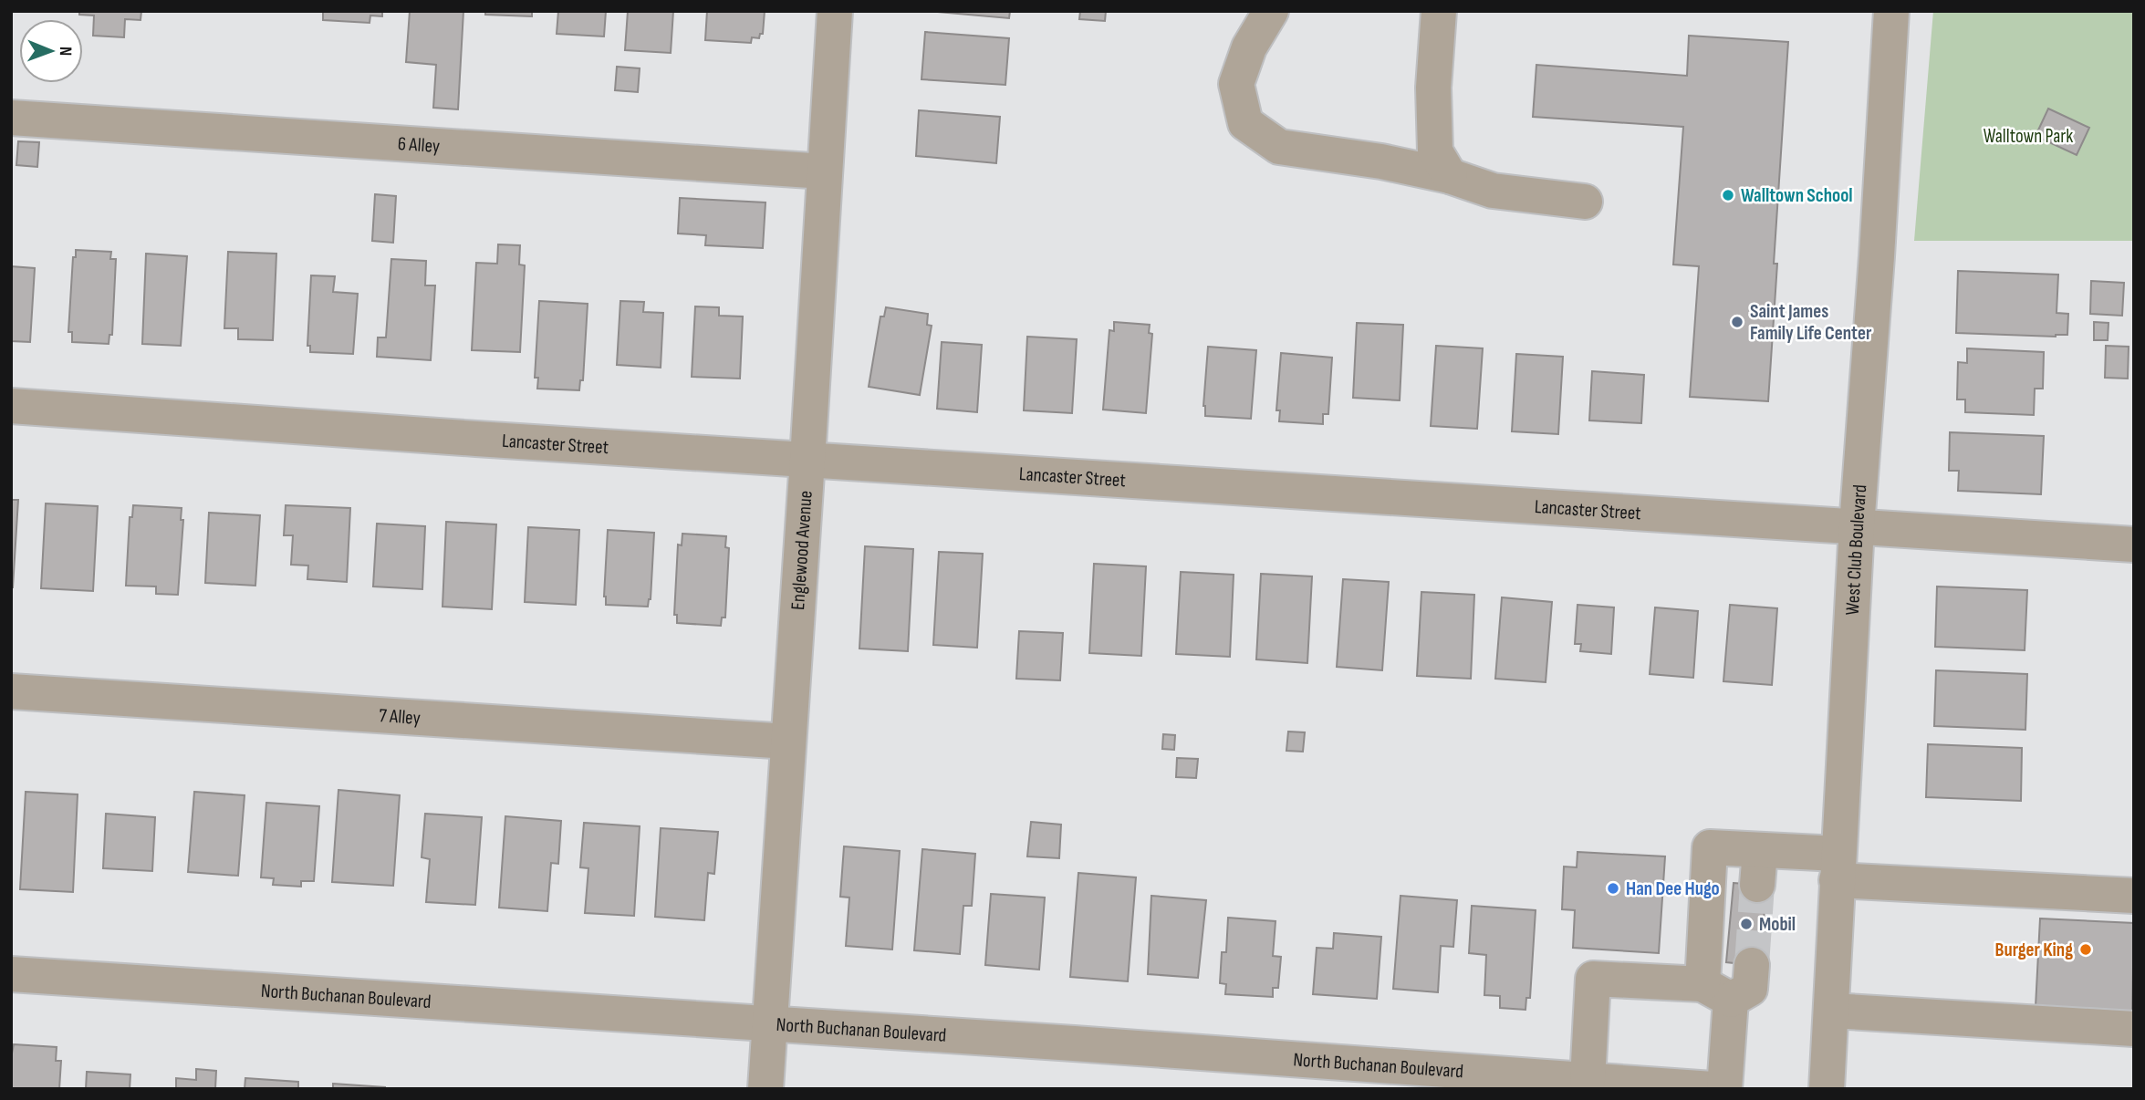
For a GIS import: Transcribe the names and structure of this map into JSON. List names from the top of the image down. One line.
{"streets":{"street":["6 Alley","Lancaster Street","Englewood Avenue","West Club Boulevard","7 Alley","North Buchanan Boulevard"]},"crossings":[["6 Alley","Englewood Avenue"],["Lancaster Street","Englewood Avenue"],["Lancaster Street","West Club Boulevard"],["Englewood Avenue","7 Alley"],["Englewood Avenue","North Buchanan Boulevard"]],"parks":["Walltown Park"],"places":["Walltown School","Saint James Family Life Center","Han Dee Hugo","Mobil","Burger King"],"north":"right"}
